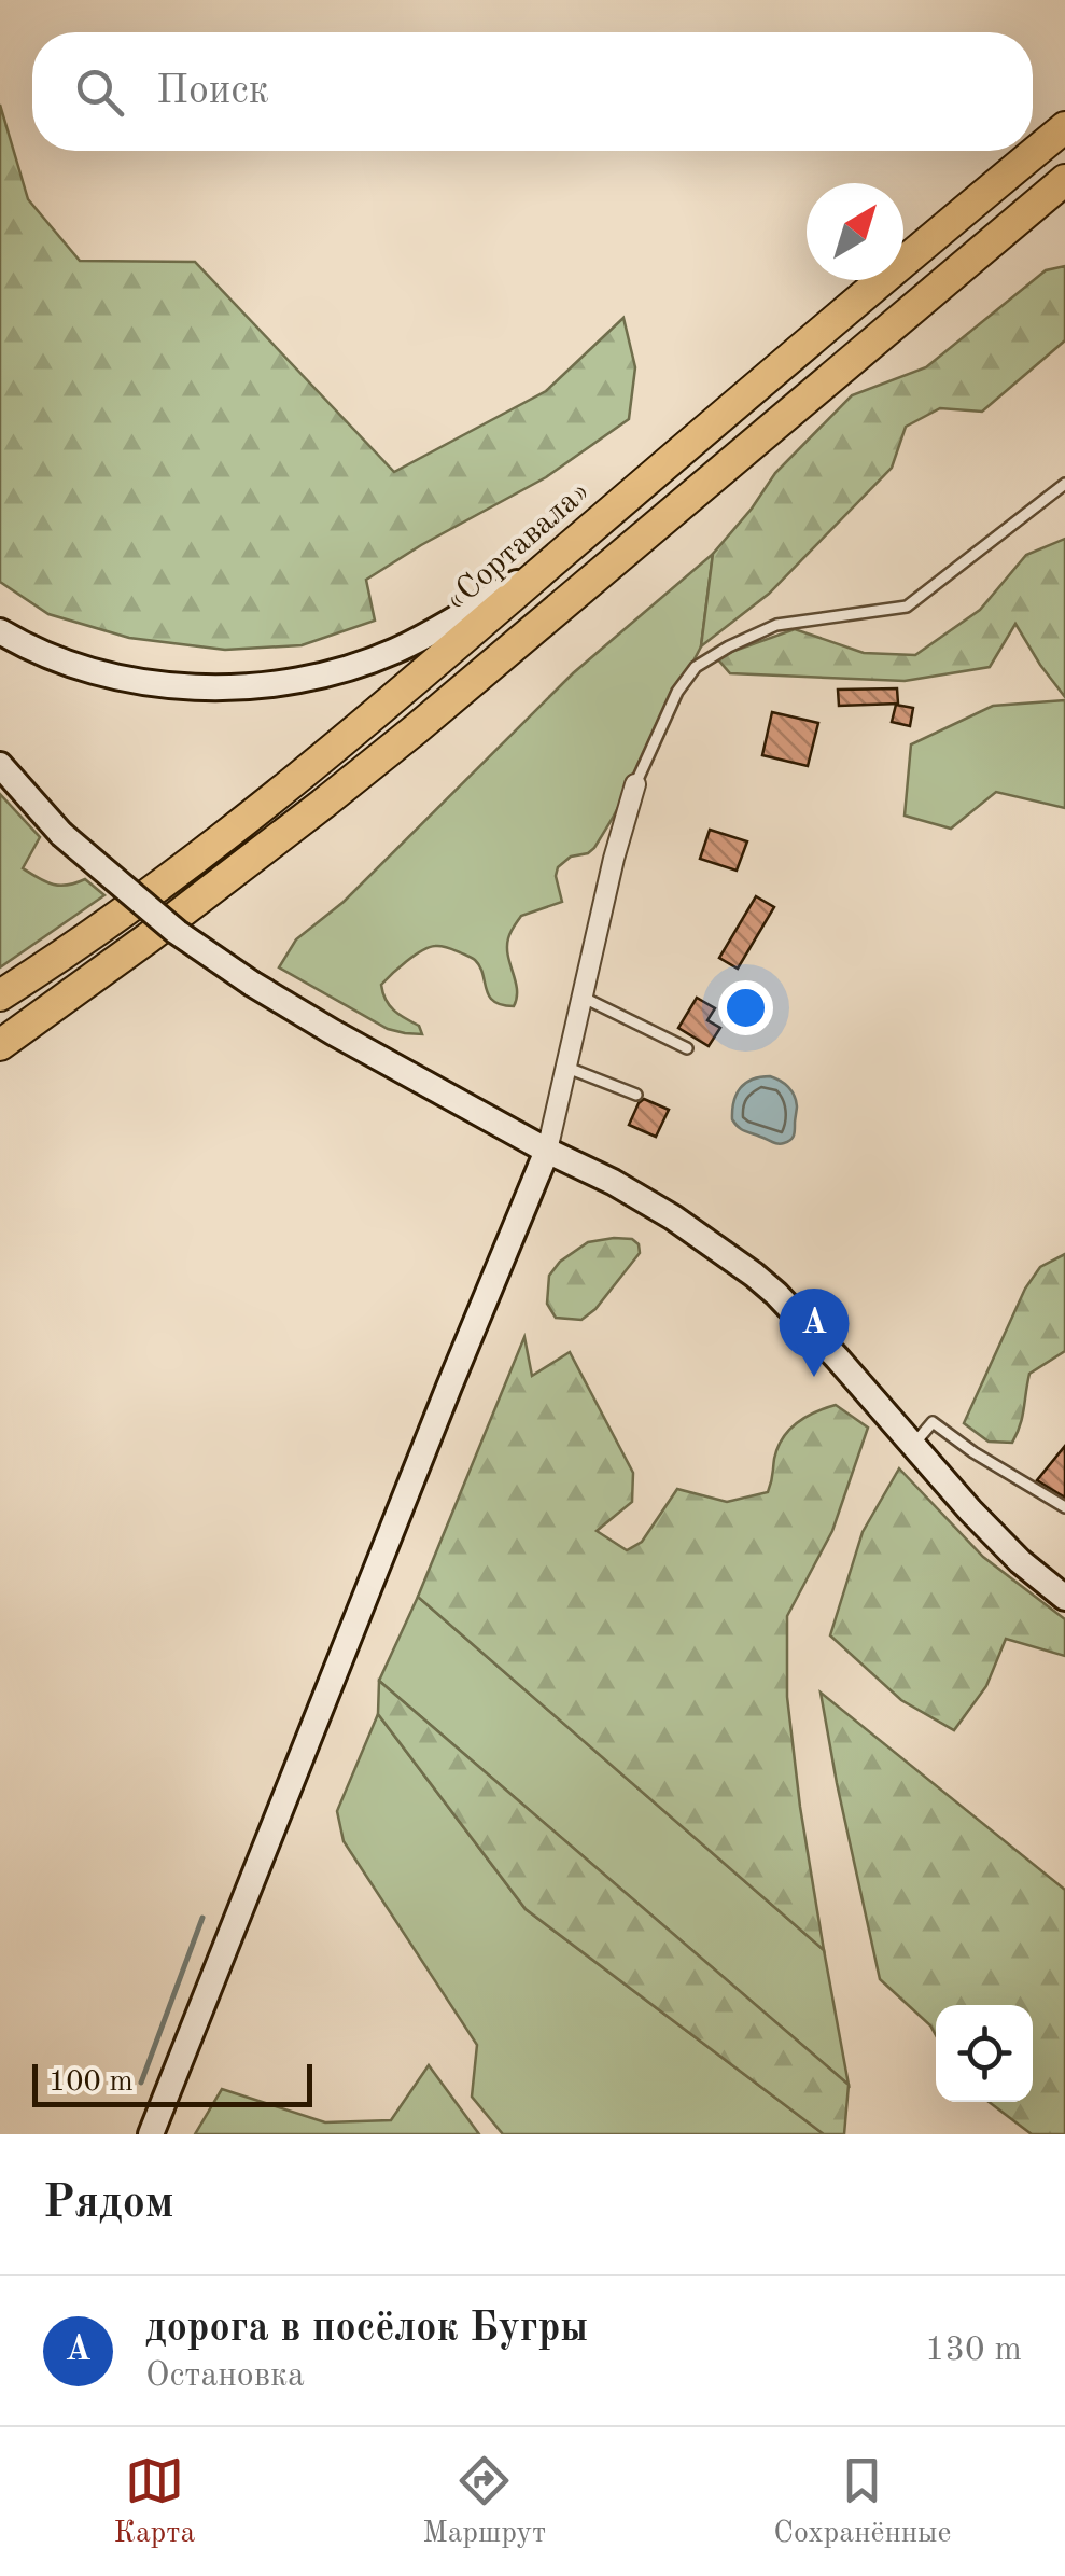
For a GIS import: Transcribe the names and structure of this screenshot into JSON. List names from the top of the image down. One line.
{"streets":{"highway":["«Сортавала»"]},"scale_bar":"100 m","north":"top right","page":{"search":"Поиск","pins":"A","scale":"100 m","heading":"Рядом","list":[{"mark":"A","name":"дорога в посёлок Бугры","note":"Остановка","value":"130 m"}],"nav":["Карта","Маршрут","Сохранённые"]}}
